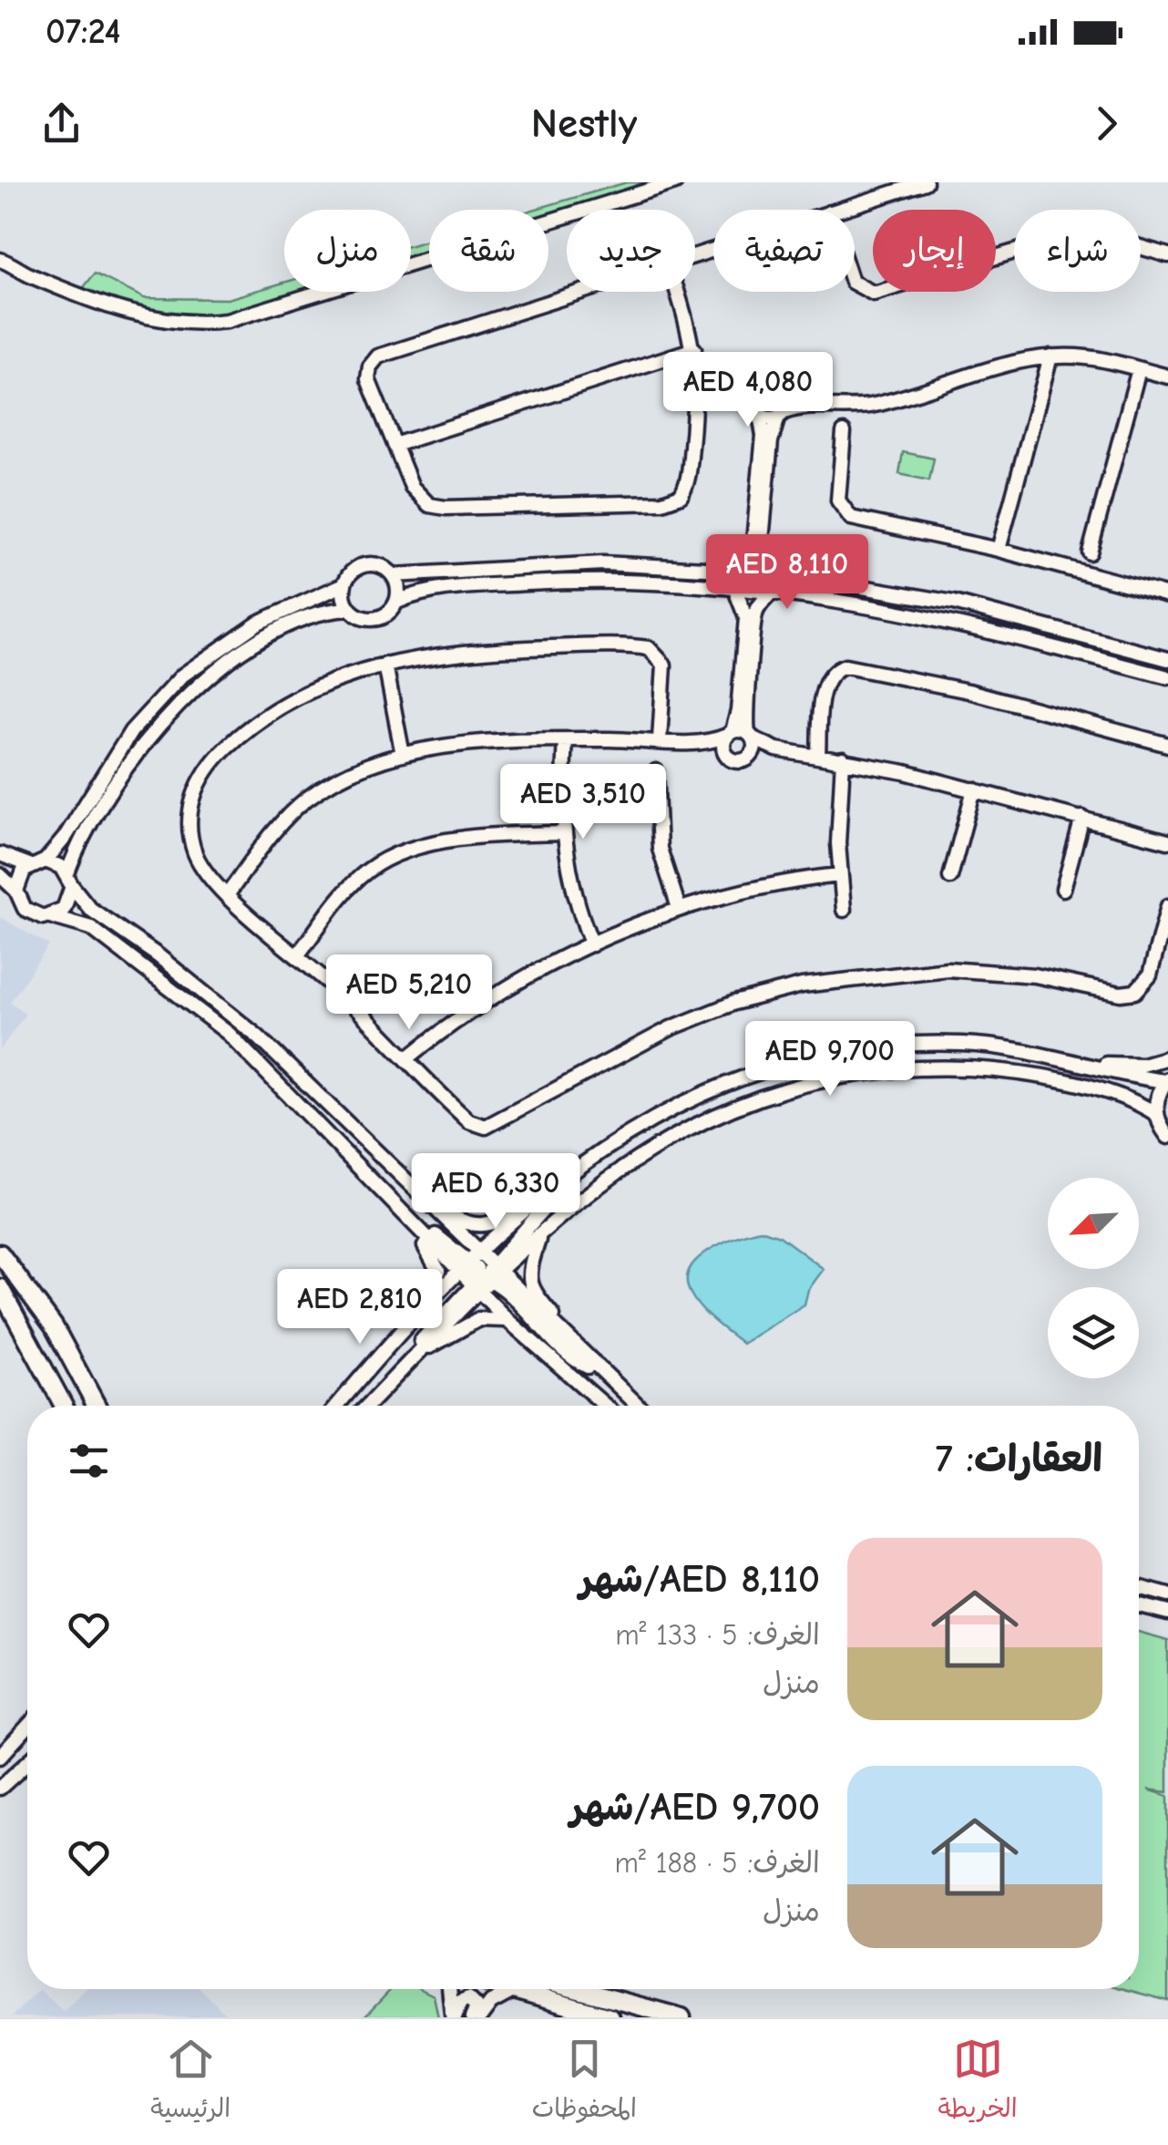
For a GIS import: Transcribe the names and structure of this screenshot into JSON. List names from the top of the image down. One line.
{"north":"bottom left","page":{"status":"07:24","header":"Nestly","chip":["شراء","إيجار","تصفية","جديد","شقة","منزل"],"price":["AED 4,080","AED 8,110","AED 3,510","AED 5,210","AED 9,700","AED 6,330","AED 2,810"],"heading":"العقارات: 7","list":[{"name":"AED 8,110/شهر","note":"الغرف: 5 · 133 m² · منزل"},{"name":"AED 9,700/شهر","note":"الغرف: 5 · 188 m² · منزل"}],"tabs":["الخريطة","المحفوظات","الرئيسية"]}}
